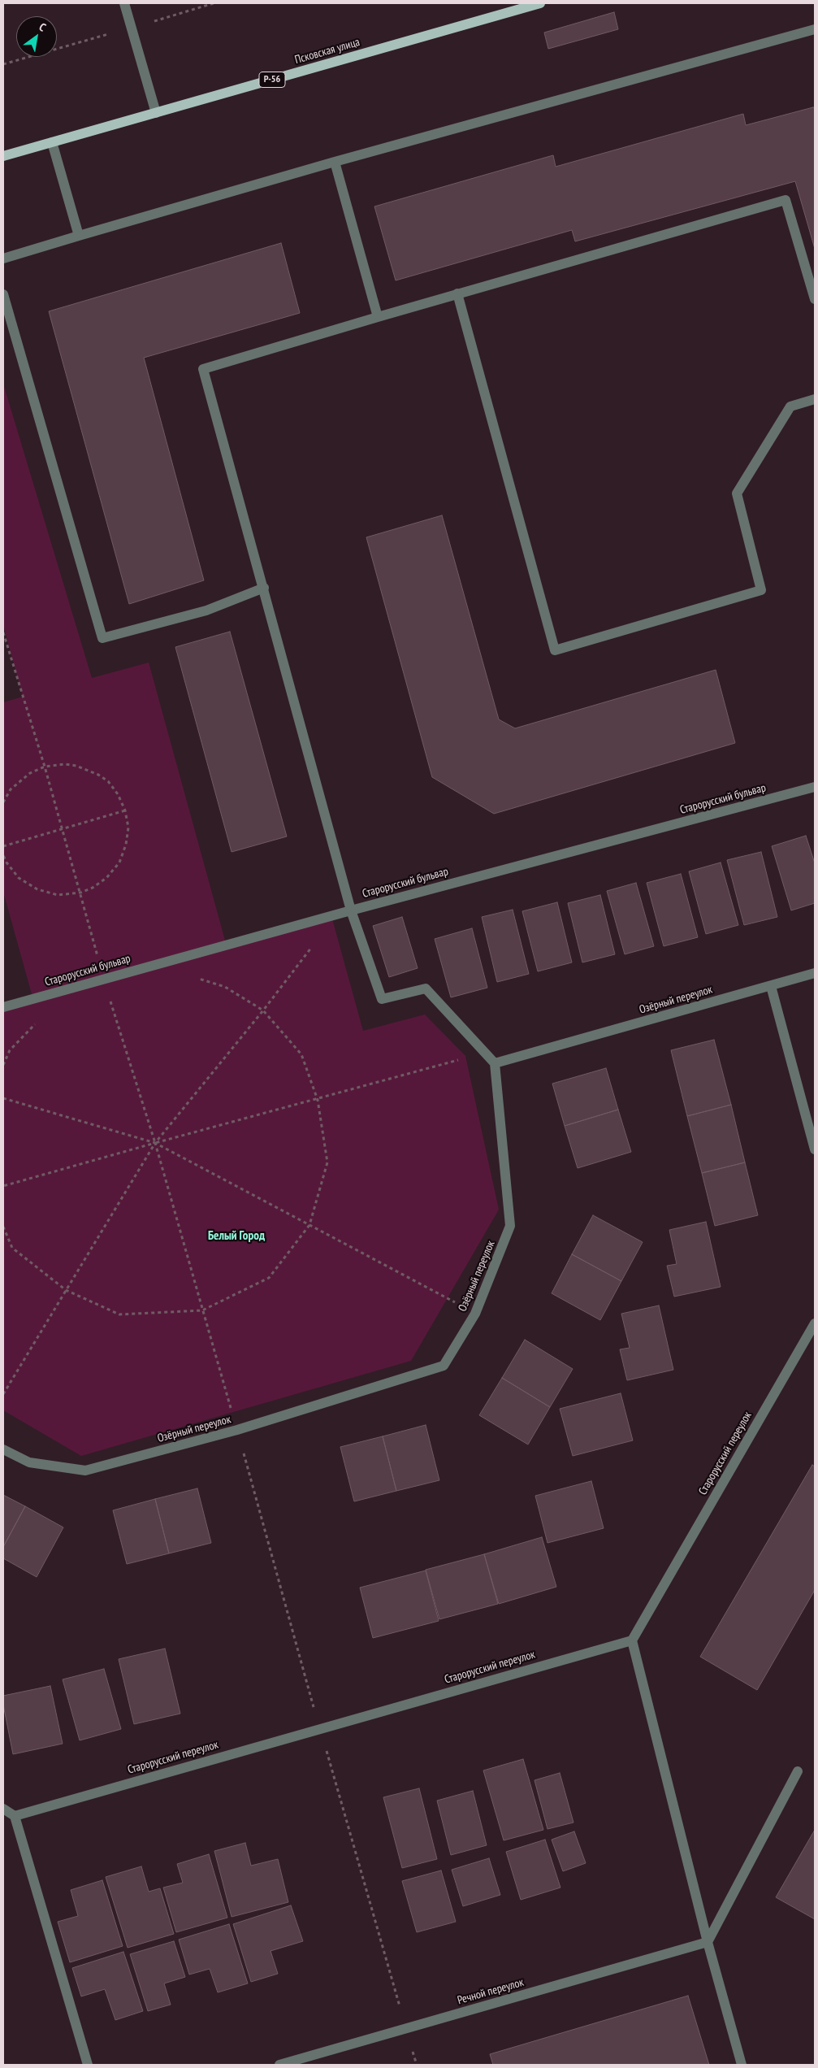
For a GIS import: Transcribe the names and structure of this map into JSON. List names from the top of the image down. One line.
{"streets":{"main road":["Псковская улица","Р-56"],"street":["Старорусский бульвар","Озёрный переулок","Старорусский переулок","Речной переулок"]},"districts":["Белый Город"],"north":"top right"}
